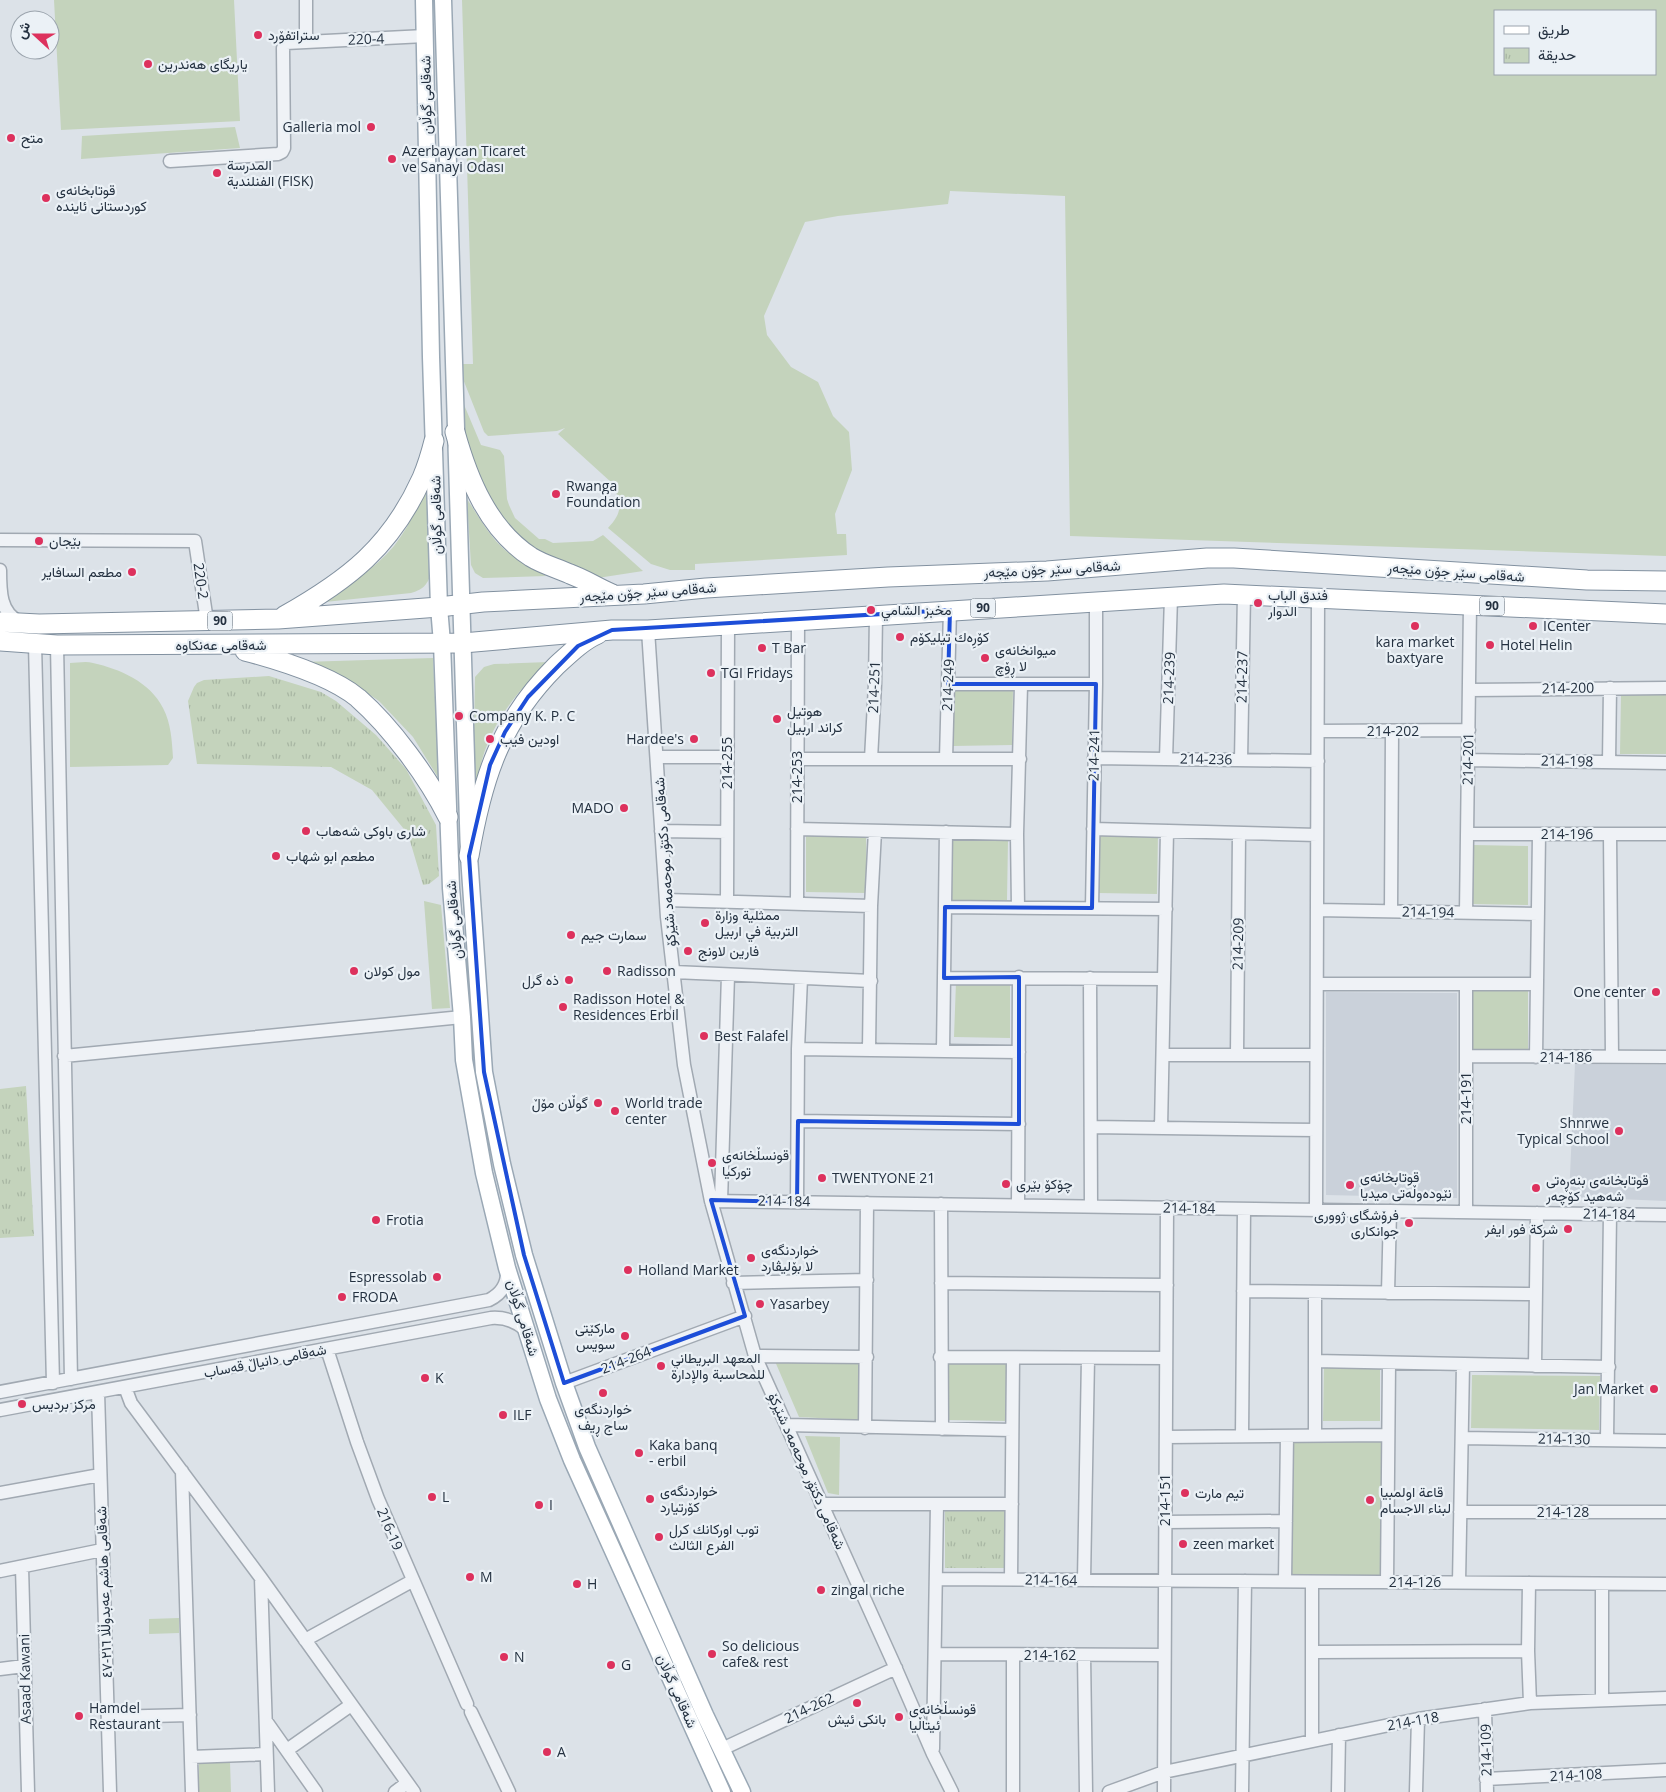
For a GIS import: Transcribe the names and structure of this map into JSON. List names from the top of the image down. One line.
{"streets":{"highway":["شەقامی سێر جۆن مێجەر","90","شەقامی عەنکاوە"],"main road":["شەقامی گوڵان"],"street":["220-4","220-2","214-237","214-239","214-249","214-251","214-200","214-202","214-241","214-236","214-201","214-198","214-255","214-253","214-196","شەقامی دکتۆر موحەمەد شێرکۆ","214-194","214-209","214-186","214-191","214-184","214-264","شەقامی دانیاڵ قەساب","214-130","214-151","214-128","216-19","214-164","214-126","شەقامی هاشم عەبدوڵڵا ٢١٦-٤٧","214-162","Asaad Kawani","214-262","214-118","214-109","214-108"]},"crossings":[["220-4","شەقامی گوڵان"],["شەقامی گوڵان","شەقامی سێر جۆن مێجەر"],["شەقامی گوڵان","90"],["شەقامی گوڵان","شەقامی عەنکاوە"],["شەقامی گوڵان","214-264"],["شەقامی گوڵان","شەقامی دانیاڵ قەساب"],["شەقامی گوڵان","214-262"],["شەقامی سێر جۆن مێجەر","شەقامی عەنکاوە"],["220-2","شەقامی عەنکاوە"],["90","شەقامی عەنکاوە"],["90","214-237"],["90","214-239"],["90","214-249"],["90","214-251"],["90","214-241"],["90","214-201"],["90","214-255"],["90","214-253"],["90","شەقامی دکتۆر موحەمەد شێرکۆ"],["214-237","214-236"],["214-239","214-236"],["214-200","214-201"],["214-202","214-201"],["214-241","214-236"],["214-201","214-198"],["214-201","214-196"],["214-201","214-194"],["شەقامی دکتۆر موحەمەد شێرکۆ","214-184"],["شەقامی دکتۆر موحەمەد شێرکۆ","214-264"],["شەقامی دکتۆر موحەمەد شێرکۆ","214-262"],["214-186","214-191"],["214-191","214-184"],["214-184","214-151"],["شەقامی دانیاڵ قەساب","216-19"],["شەقامی دانیاڵ قەساب","شەقامی هاشم عەبدوڵڵا ٢١٦-٤٧"],["214-151","214-164"],["214-151","214-126"],["214-151","214-162"],["214-151","214-118"],["214-164","214-126"],["214-118","214-109"],["214-109","214-108"]],"places":["ستراتفۆرد","یاریگای هەندرین","Galleria mol","متح","Azerbaycan Ticaret ve Sanayi Odası","المدرسة الفنلندية (FISK)","قوتابخانەی کوردستانی ئایندە","Rwanga Foundation","بێجان","مطعم السافایر","فندق الباب الدوار","مخبز الشامي","kara market baxtyare","ICenter","كۆرِەك تيليكۆم","Hotel Helin","T Bar","میوانخانەی لا ڕۆچ","TGI Fridays","Company K. P. C","هوتيل كراند اربيل","اودين فيب","Hardee's","MADO","شاری باوکی شەھاب","مطعم ابو شهاب","ممثلية وزارة التربية في اربيل","سمارت جیم","فارین لاونج","مول كولان","Radisson","ذه گرل","One center","Radisson Hotel & Residences Erbil","Best Falafel","گوڵان مۆڵ","World trade center","Shnrwe Typical School","قونسڵخانەی تورکیا","TWENTYONE 21","چۆکۆ بێری","قوتابخانەی نێودەوڵەتی میدیا","قوتابخانەی بنەڕەتی شەهید کۆچەر","Frotia","فرۆشگای ژووری جوانکاری","شركة فور ايفر","خواردنگەی لا بۆلیڤارد","Holland Market","Espressolab","FRODA","Yasarbey","مارکێتی سویس","المعهد البريطاني للمحاسبة والإدارة","K","Jan Market","خواردنگەی ساج ڕیف","مرکز بردیس","ILF","Kaka banq - erbil","تيم مارت","L","خواردنگەی کۆرتیارد","قاعة اولمبيا لبناء الاجسام","I","توب اوركانك كرل الفرع الثالث","zeen market","M","H","zingal riche","So delicious cafe& rest","N","G","بانکی ئیش","Hamdel Restaurant","قونسڵخانەی ئیتاڵیا","A"],"legend":["طريق","حديقة"],"north":"left"}
